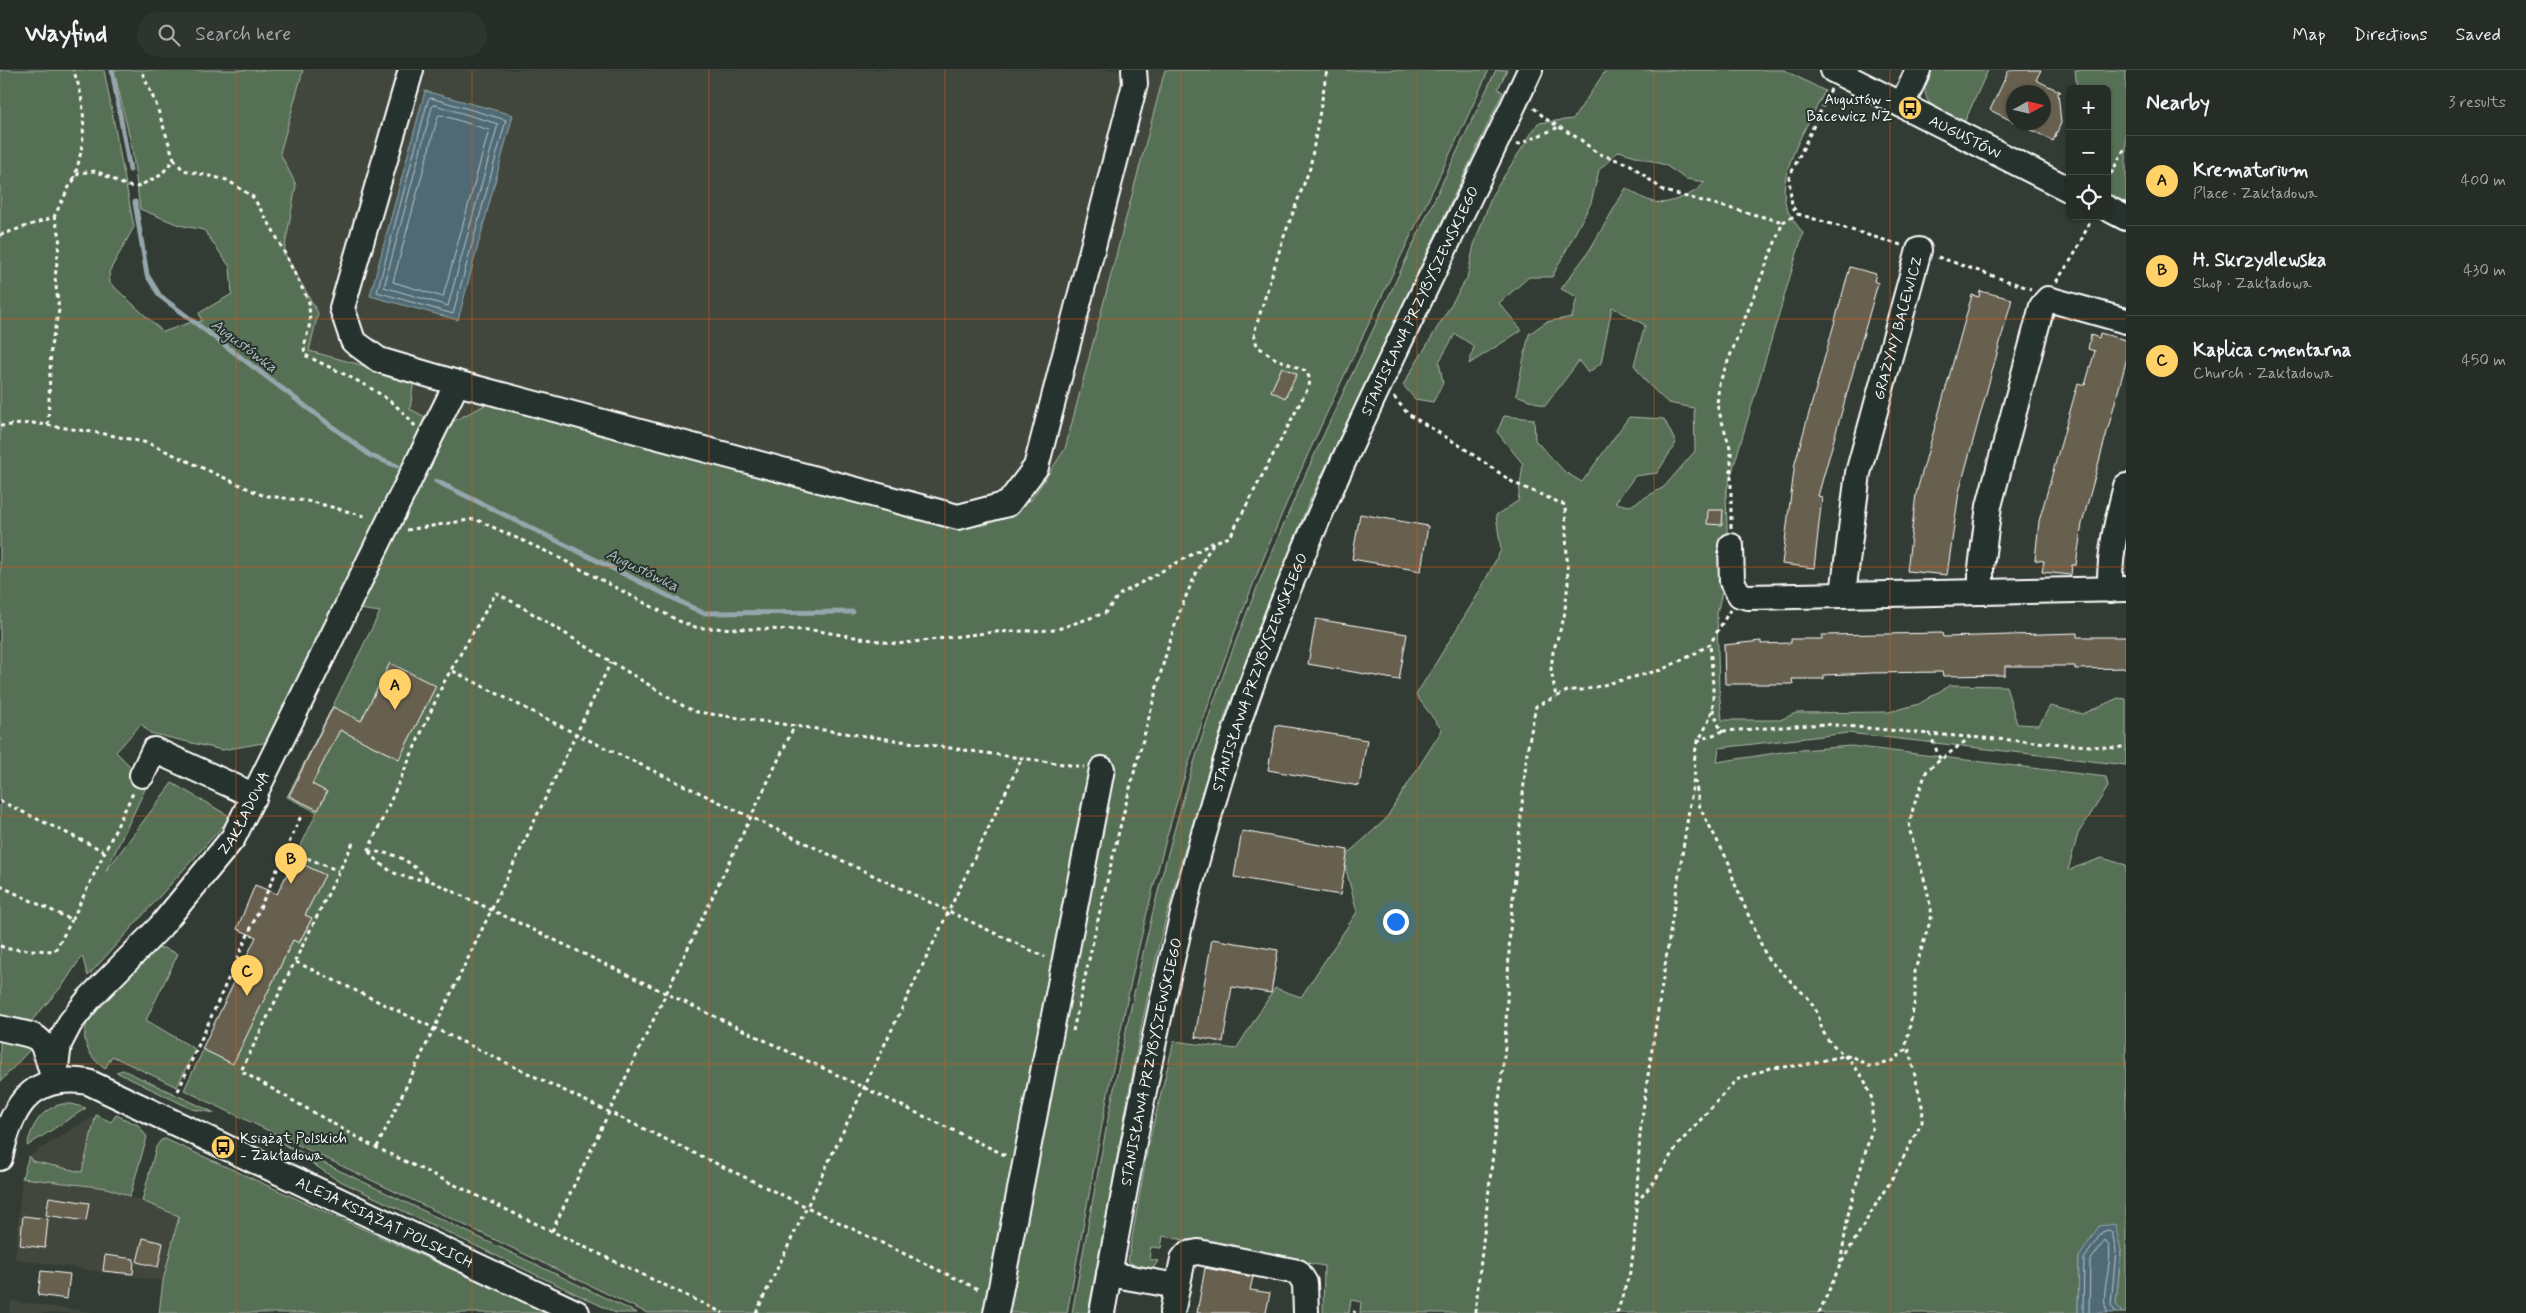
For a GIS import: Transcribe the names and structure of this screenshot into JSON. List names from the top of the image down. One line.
{"streets":{"street":["AUGUSTÓW","STANISŁAWA PRZYBYSZEWSKIEGO","GRAŻYNY BACEWICZ","ZAKŁADOWA","ALEJA KSIĄŻĄT POLSKICH"]},"crossings":[["ZAKŁADOWA","ALEJA KSIĄŻĄT POLSKICH"]],"water":["Augustówka"],"places":{"bus stop":["Augustów - Bacewicz NŻ","Książąt Polskich - Zakładowa"]},"north":"right","page":{"header":"Wayfind","search":"Search here","nav":["Map","Directions","Saved"],"heading":["Nearby","3 results"],"map_buttons":["+","−"],"list":[{"mark":"A","name":"Krematorium","note":"Place · Zakładowa","value":"400 m"},{"mark":"B","name":"H. Skrzydlewska","note":"Shop · Zakładowa","value":"430 m"},{"mark":"C","name":"Kaplica cmentarna","note":"Church · Zakładowa","value":"450 m"}],"pins":["A","B","C"]}}
